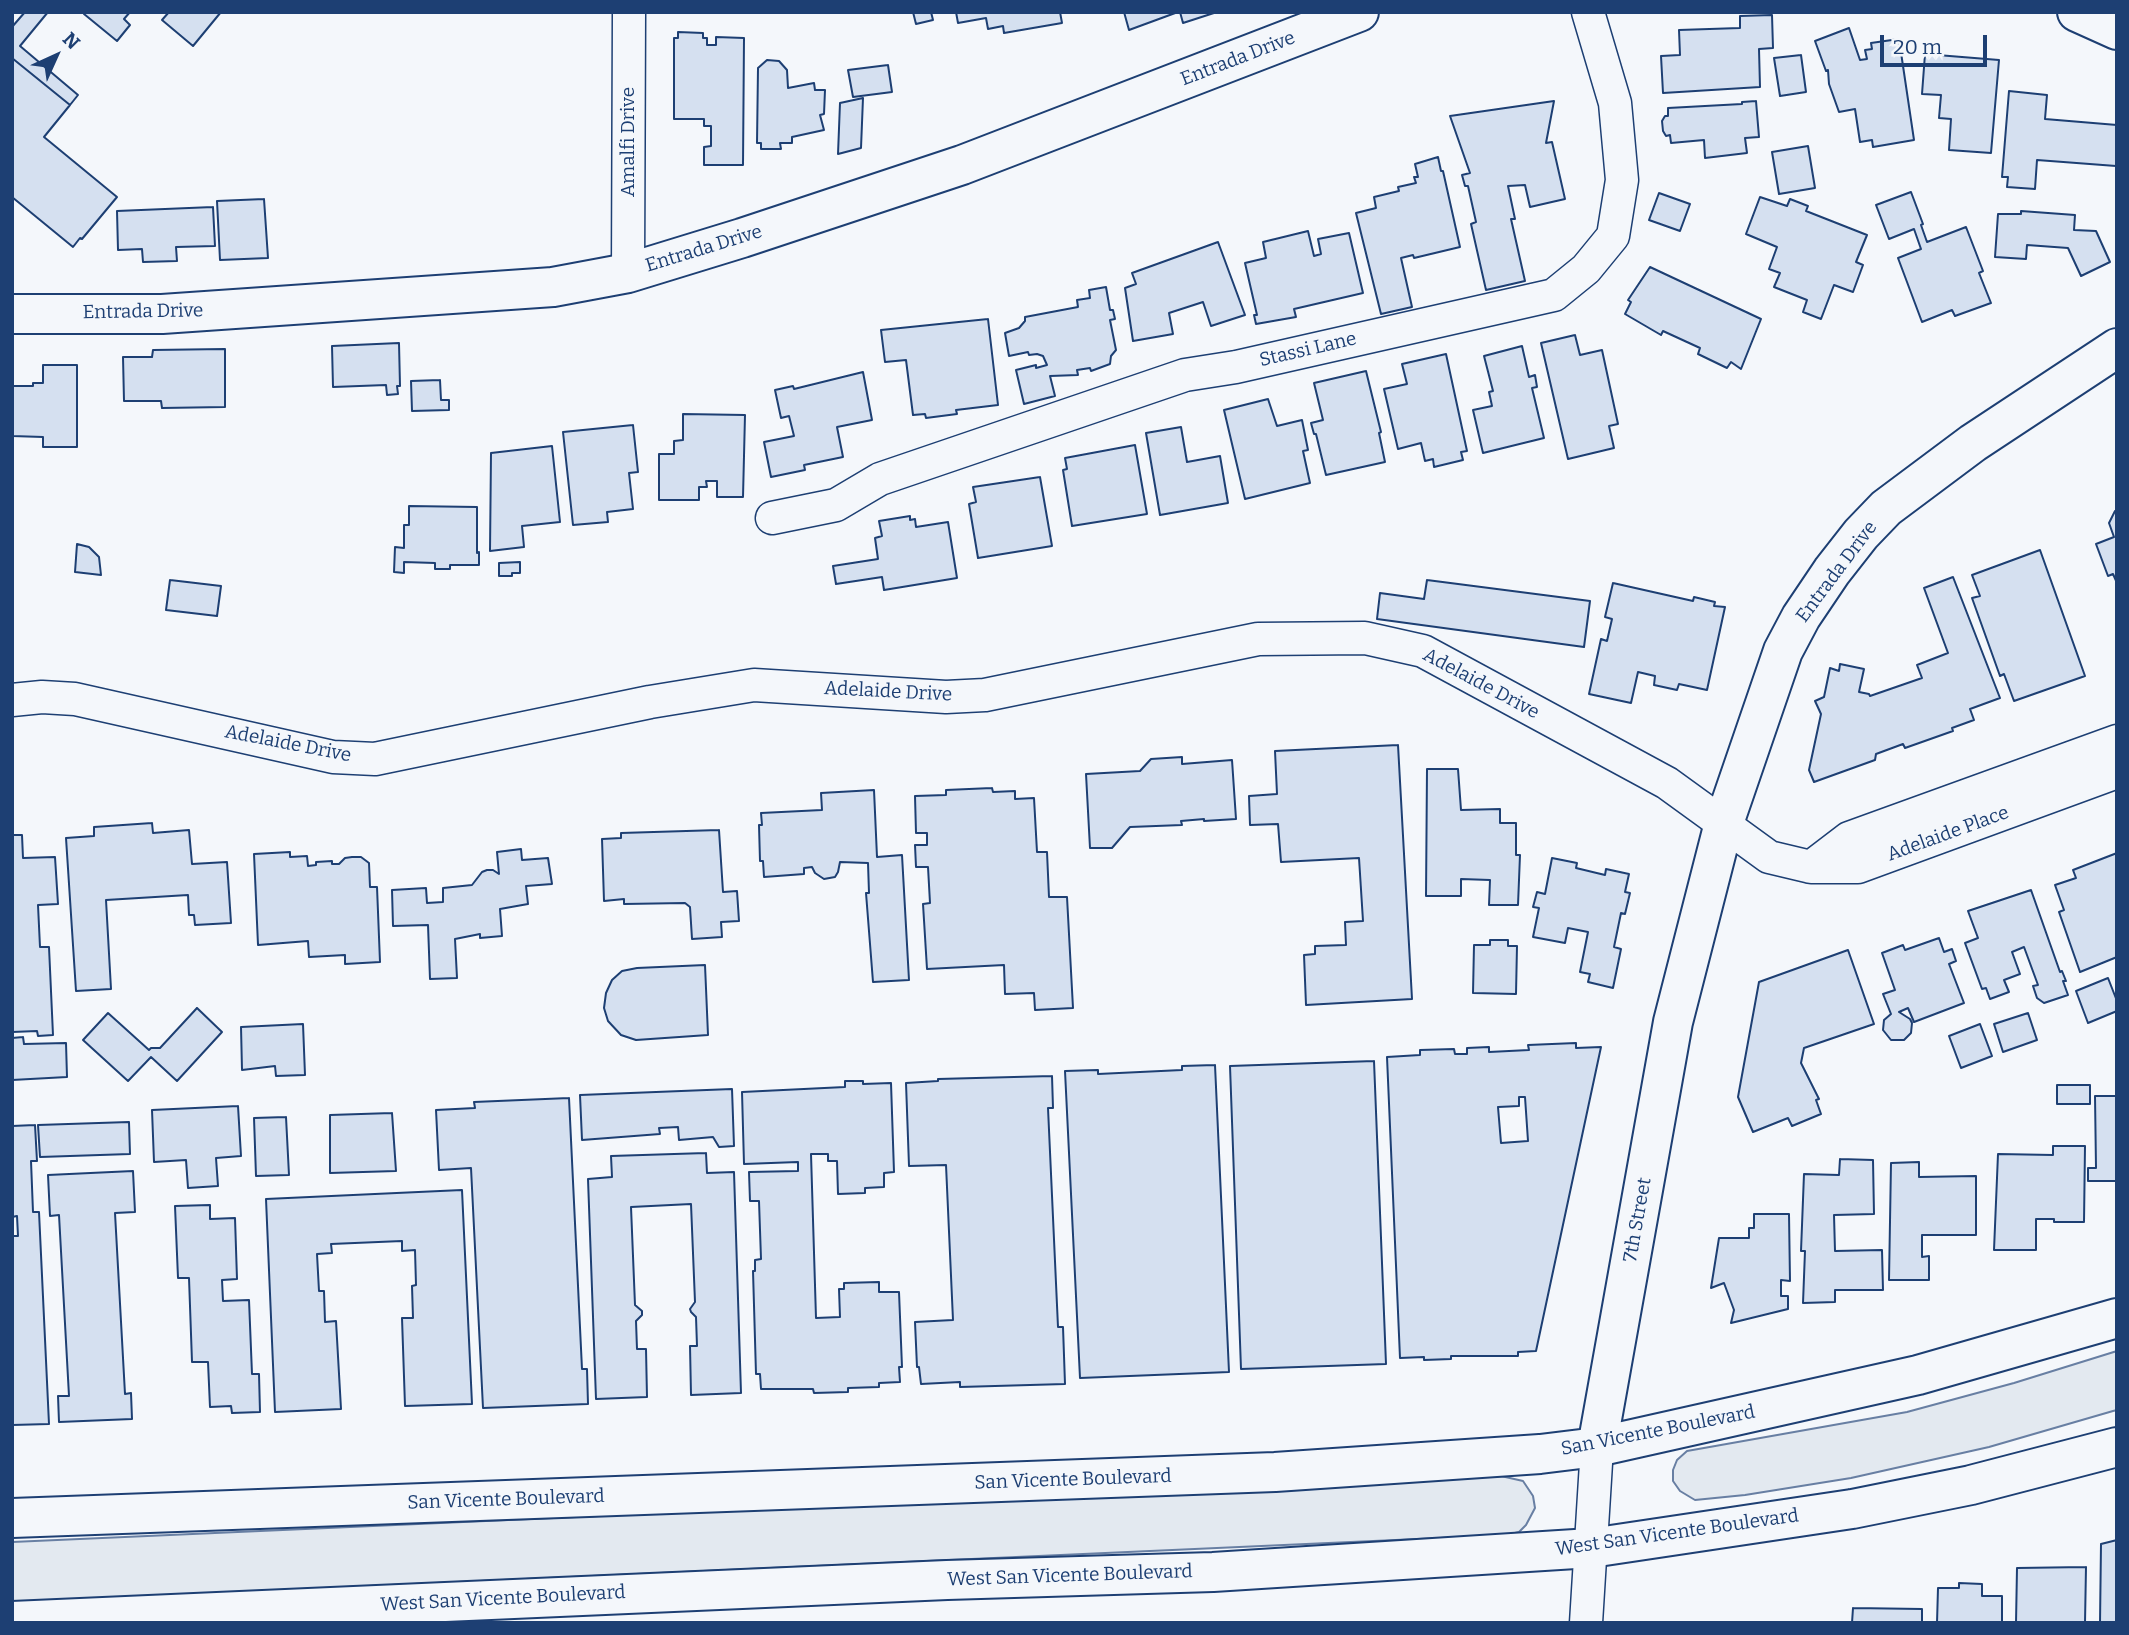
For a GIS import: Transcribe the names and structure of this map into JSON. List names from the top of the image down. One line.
{"streets":{"main road":["Entrada Drive","7th Street","San Vicente Boulevard","West San Vicente Boulevard"],"street":["Amalfi Drive","Stassi Lane","Adelaide Drive","Adelaide Place"]},"crossings":[["Entrada Drive","Amalfi Drive"],["Entrada Drive","Adelaide Drive"],["Entrada Drive","Adelaide Place"],["Entrada Drive","7th Street"],["Adelaide Drive","Adelaide Place"],["Adelaide Drive","7th Street"],["Adelaide Place","7th Street"],["7th Street","San Vicente Boulevard"],["7th Street","West San Vicente Boulevard"]],"scale_bar":"20 m","north":"top right"}
